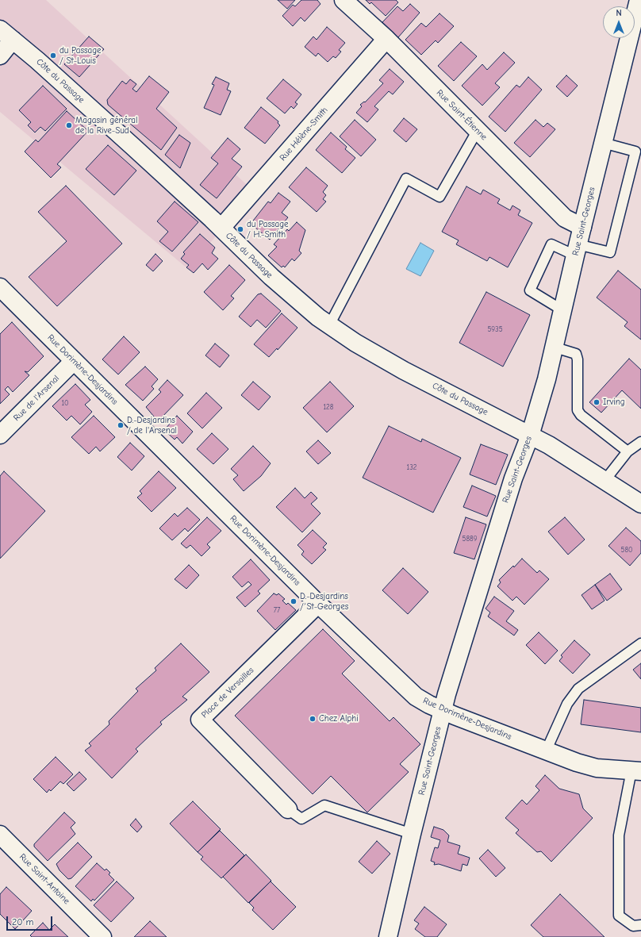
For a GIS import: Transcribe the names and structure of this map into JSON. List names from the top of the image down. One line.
{"streets":{"street":["Côte du Passage","Rue Saint-Étienne","Rue Hélène-Smith","Rue Saint-Georges","Rue Dorimène-Desjardins","Rue de l'Arsenal","Place de Versailles","Rue Saint-Antoine"]},"crossings":[["Côte du Passage","Rue Hélène-Smith"],["Côte du Passage","Rue Saint-Georges"],["Rue Saint-Étienne","Rue Hélène-Smith"],["Rue Saint-Étienne","Rue Saint-Georges"],["Rue Saint-Georges","Rue Dorimène-Desjardins"],["Rue Dorimène-Desjardins","Rue de l'Arsenal"],["Rue Dorimène-Desjardins","Place de Versailles"]],"places":["du Passage / St-Louis","Magasin général de la Rive-Sud","du Passage / H.-Smith","Irving","D.-Desjardins / de l'Arsenal","D.-Desjardins / St-Georges","Chez Alphi"],"house_numbers":["5935","10","128","132","5889","580","77"],"scale_bar":"20 m","north":"top"}
